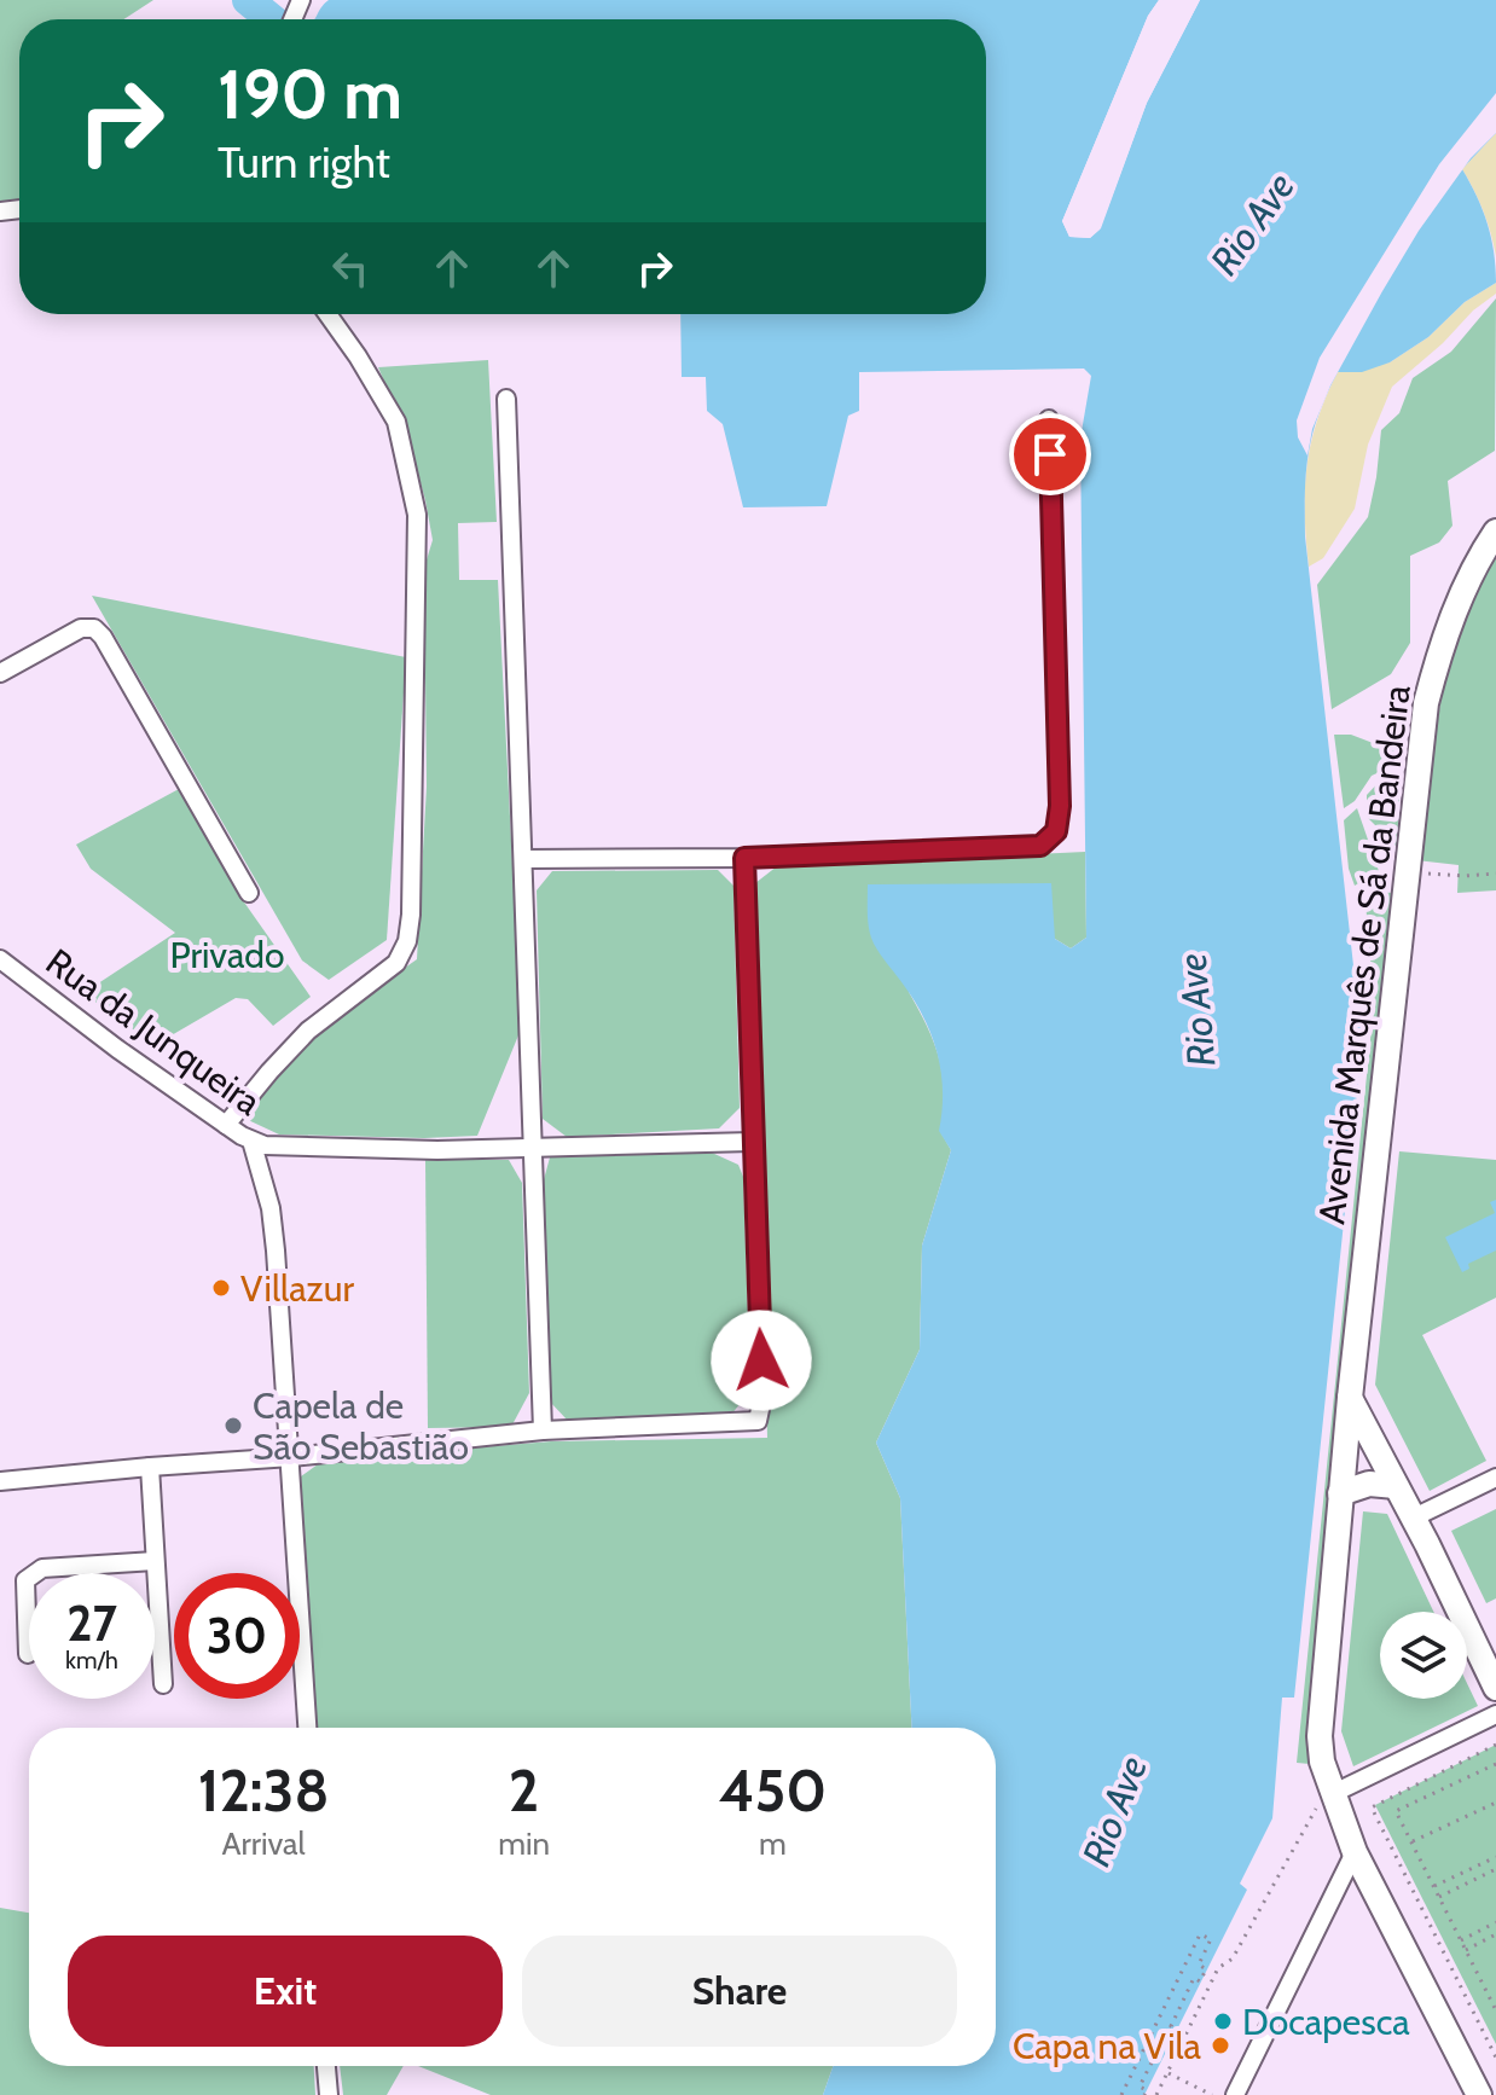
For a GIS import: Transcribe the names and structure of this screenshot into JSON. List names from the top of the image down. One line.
{"streets":{"main road":["Avenida Marquês de Sá da Bandeira"],"street":["Rua da Junqueira"]},"water":["Rio Ave"],"parks":["Privado"],"places":["Villazur","Capela de São Sebastião","Docapesca","Capa na Vila"],"page":{"turn":["190 m","Turn right"],"speed":"27 km/h","limit":"30","eta":["12:38","Arrival","2","min","450","m"],"buttons":["Exit","Share"]}}
